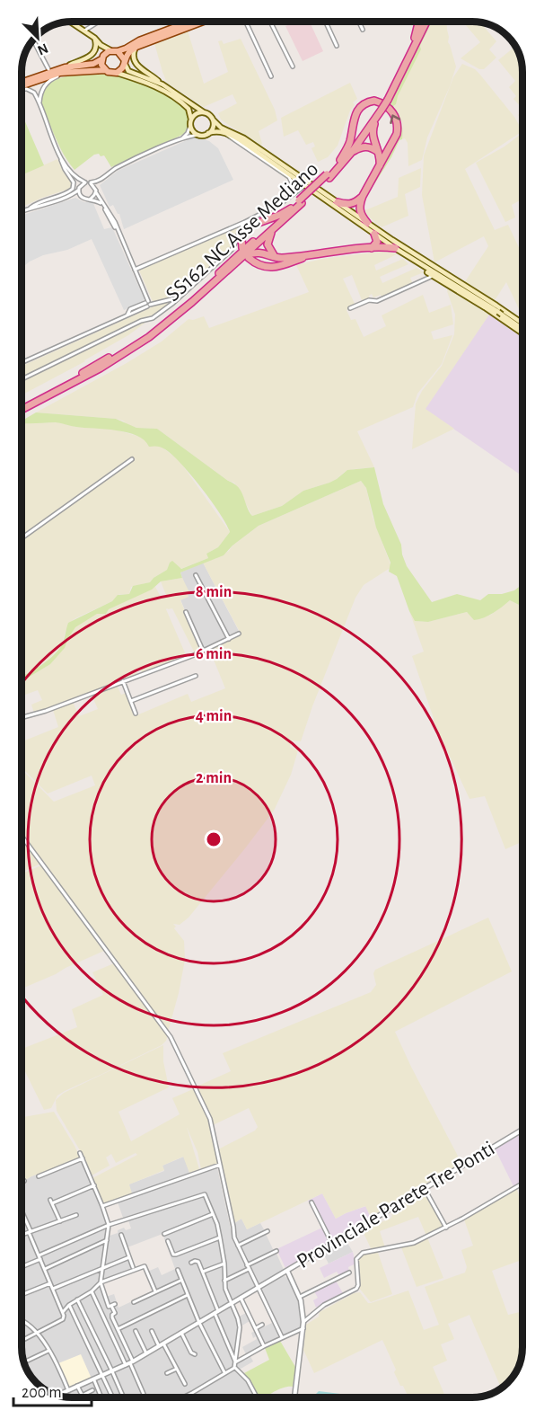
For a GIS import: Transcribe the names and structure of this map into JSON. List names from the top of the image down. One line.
{"streets":{"highway":["SS162 NC Asse Mediano"],"street":["Provinciale Parete Tre Ponti"]},"scale_bar":"200 m","north":"bottom right","rings":["8 min","6 min","4 min","2 min"]}
